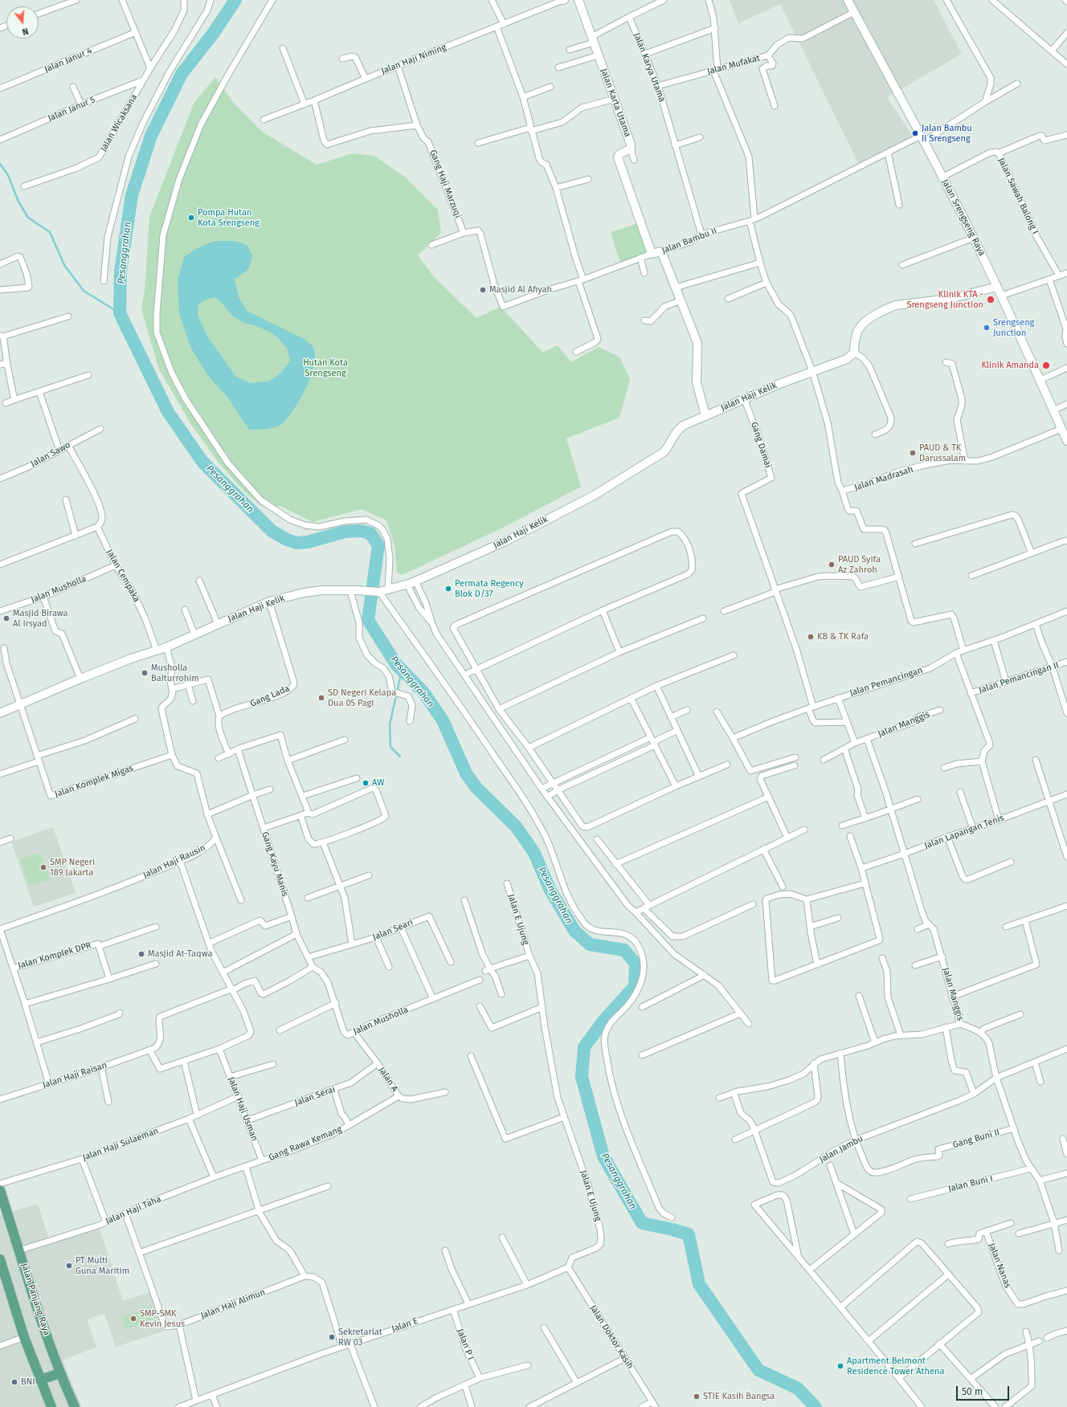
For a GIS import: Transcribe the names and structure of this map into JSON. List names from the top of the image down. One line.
{"streets":{"main road":["Jalan Panjang Raya"],"street":["Jalan Haji Niming","Jalan Janur 4","Jalan Mufakat","Jalan Karya Utama","Jalan Karta Utama","Jalan Janur 5","Jalan Wicaksana","Gang Haji Marzuqi","Jalan Sawah Balong I","Jalan Srengseng Raya","Jalan Bambu II","Jalan Haji Kelik","Gang Damai","Jalan Sawo","Jalan Madrasah","Jalan Cempaka","Jalan Musholla","Jalan Pemancingan II","Jalan Pemancingan","Gang Lada","Jalan Manggis","Jalan Komplek Migas","Jalan Lapangan Tenis","Jalan Haji Rausin","Gang Kayu Manis","Jalan E Ujung","Jalan Seari","Jalan Komplek DPR","Jalan Haji Raisan","Jalan A","Jalan Serai","Jalan Haji Usman","Gang Buni II","Gang Rawa Kemang","Jalan Haji Sulaeman","Jalan Jambu","Jalan Buni I","Jalan Haji Taha","Jalan Nanas","Jalan Haji Alimun","Jalan E","Jalan Doktor Kasih","Jalan P I"]},"crossings":[["Jalan Haji Niming","Gang Haji Marzuqi"],["Jalan Mufakat","Jalan Karya Utama"],["Jalan Mufakat","Jalan Srengseng Raya"],["Jalan Mufakat","Jalan Madrasah"],["Jalan Karya Utama","Jalan Bambu II"],["Jalan Karta Utama","Jalan Bambu II"],["Jalan Janur 5","Jalan Wicaksana"],["Gang Haji Marzuqi","Jalan Bambu II"],["Jalan Sawah Balong I","Jalan Srengseng Raya"],["Jalan Srengseng Raya","Jalan Bambu II"],["Jalan Srengseng Raya","Jalan Madrasah"],["Jalan Bambu II","Jalan Madrasah"],["Jalan Haji Kelik","Gang Damai"],["Jalan Haji Kelik","Jalan Madrasah"],["Jalan Haji Kelik","Jalan Cempaka"],["Jalan Haji Kelik","Gang Lada"],["Jalan Haji Kelik","Jalan Komplek Migas"],["Jalan Cempaka","Jalan Musholla"],["Jalan Musholla","Gang Kayu Manis"],["Jalan Musholla","Jalan Seari"],["Jalan Musholla","Jalan A"],["Jalan Manggis","Jalan Lapangan Tenis"],["Jalan Haji Rausin","Jalan Komplek DPR"],["Gang Kayu Manis","Jalan Seari"],["Jalan E Ujung","Jalan E"],["Jalan E Ujung","Jalan Doktor Kasih"],["Jalan Komplek DPR","Jalan Haji Raisan"],["Jalan A","Jalan Serai"],["Jalan A","Gang Rawa Kemang"],["Jalan Serai","Jalan Haji Usman"],["Jalan Haji Usman","Gang Rawa Kemang"],["Jalan Haji Usman","Jalan Haji Sulaeman"],["Gang Buni II","Jalan Jambu"],["Jalan Haji Taha","Jalan Panjang Raya"],["Jalan Haji Taha","Jalan Haji Alimun"],["Jalan E","Jalan Doktor Kasih"],["Jalan E","Jalan P I"]],"water":["Pesanggrahan"],"parks":["Hutan Kota Srengseng"],"places":["Jalan Bambu II Srengseng","Pompa Hutan Kota Srengseng","Masjid Al Afiyah","Klinik KTA - Srengseng Junction","Srengseng Junction","Klinik Amanda","PAUD & TK Darussalam","PAUD Syifa Az Zahroh","Permata Regency Blok D/37","Masjid Birawa Al Irsyad","KB & TK Rafa","Musholla Baiturrohim","SD Negeri Kelapa Dua 05 Pagi","AW","SMP Negeri 189 Jakarta","Masjid At-Taqwa","PT Multi Guna Maritim","SMP-SMK Kevin Jesus","Sekretariat RW 03","Apartment Belmont Residence Tower Athena","BNI","STIE Kasih Bangsa"],"scale_bar":"50 m","north":"bottom"}
